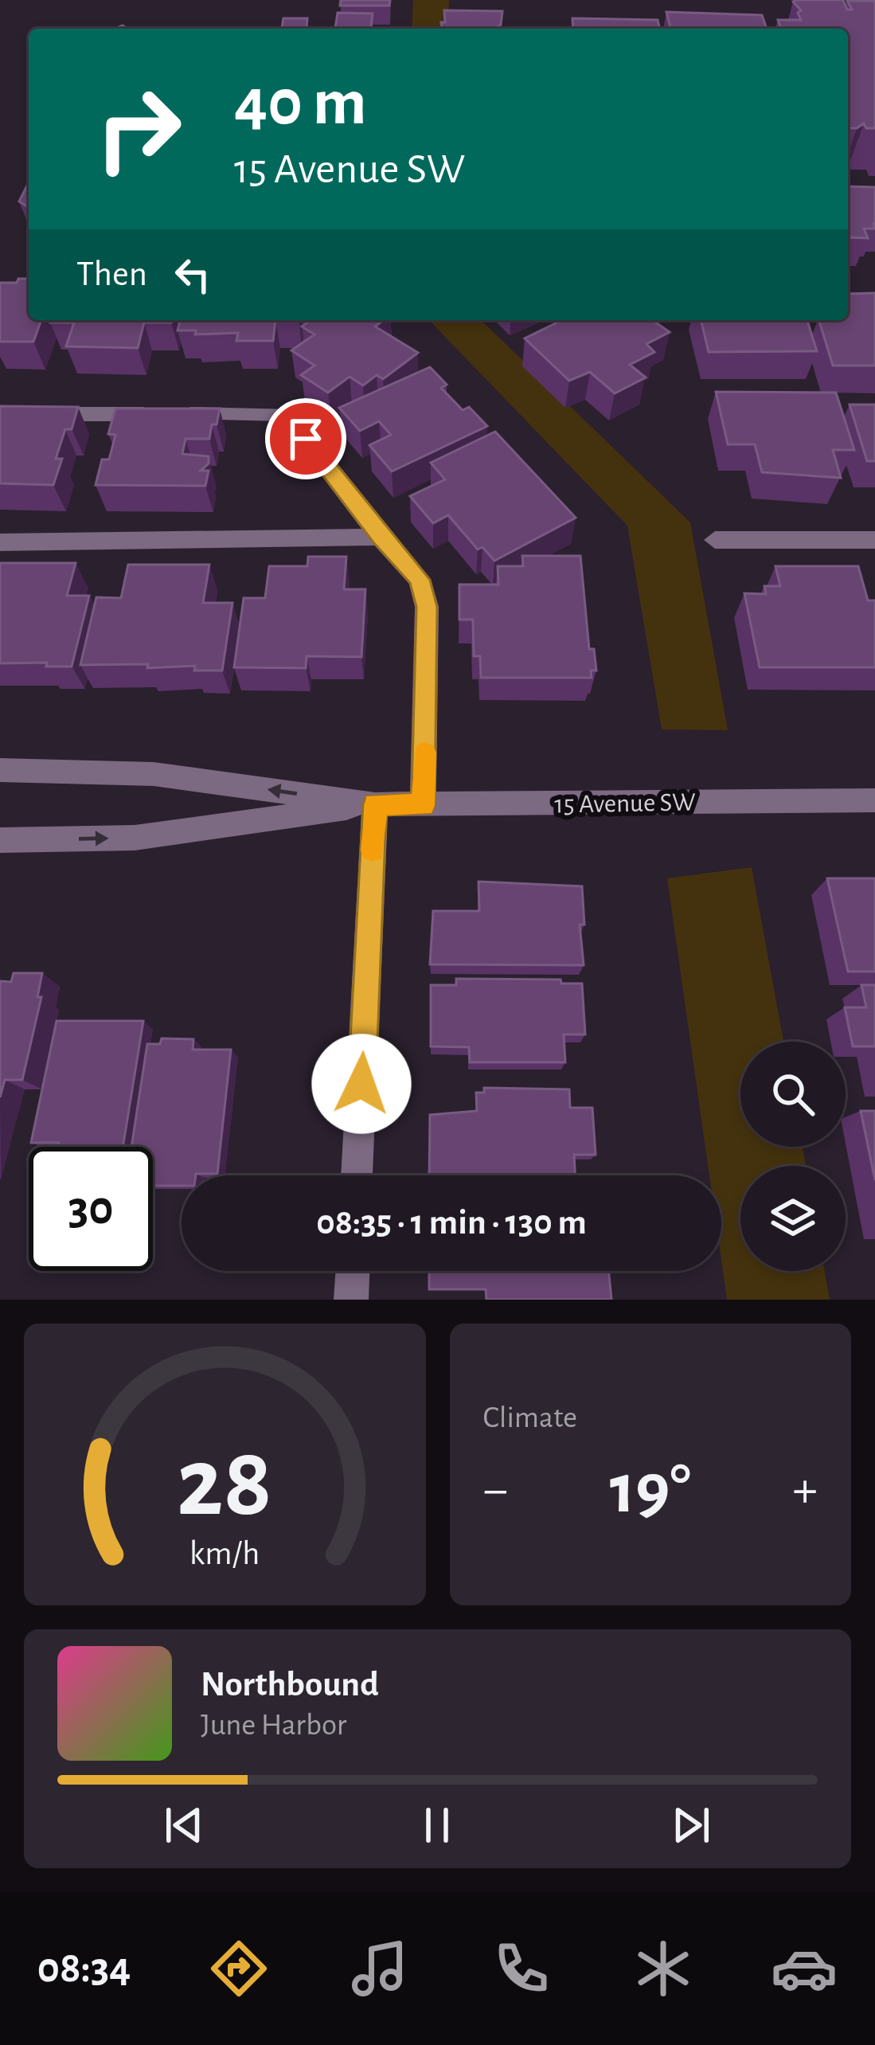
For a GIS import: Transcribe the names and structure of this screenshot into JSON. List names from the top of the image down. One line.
{"streets":{"street":["15 Avenue SW"]},"page":{"turn":["40 m","15 Avenue SW"],"then":"Then","limit":"30","trip":"08:35 · 1 min · 130 m","tile":"Climate","heat":["−","19°","+"],"song":["Northbound","June Harbor"],"tabs":"08:34","gauge":["28","km/h"]}}
